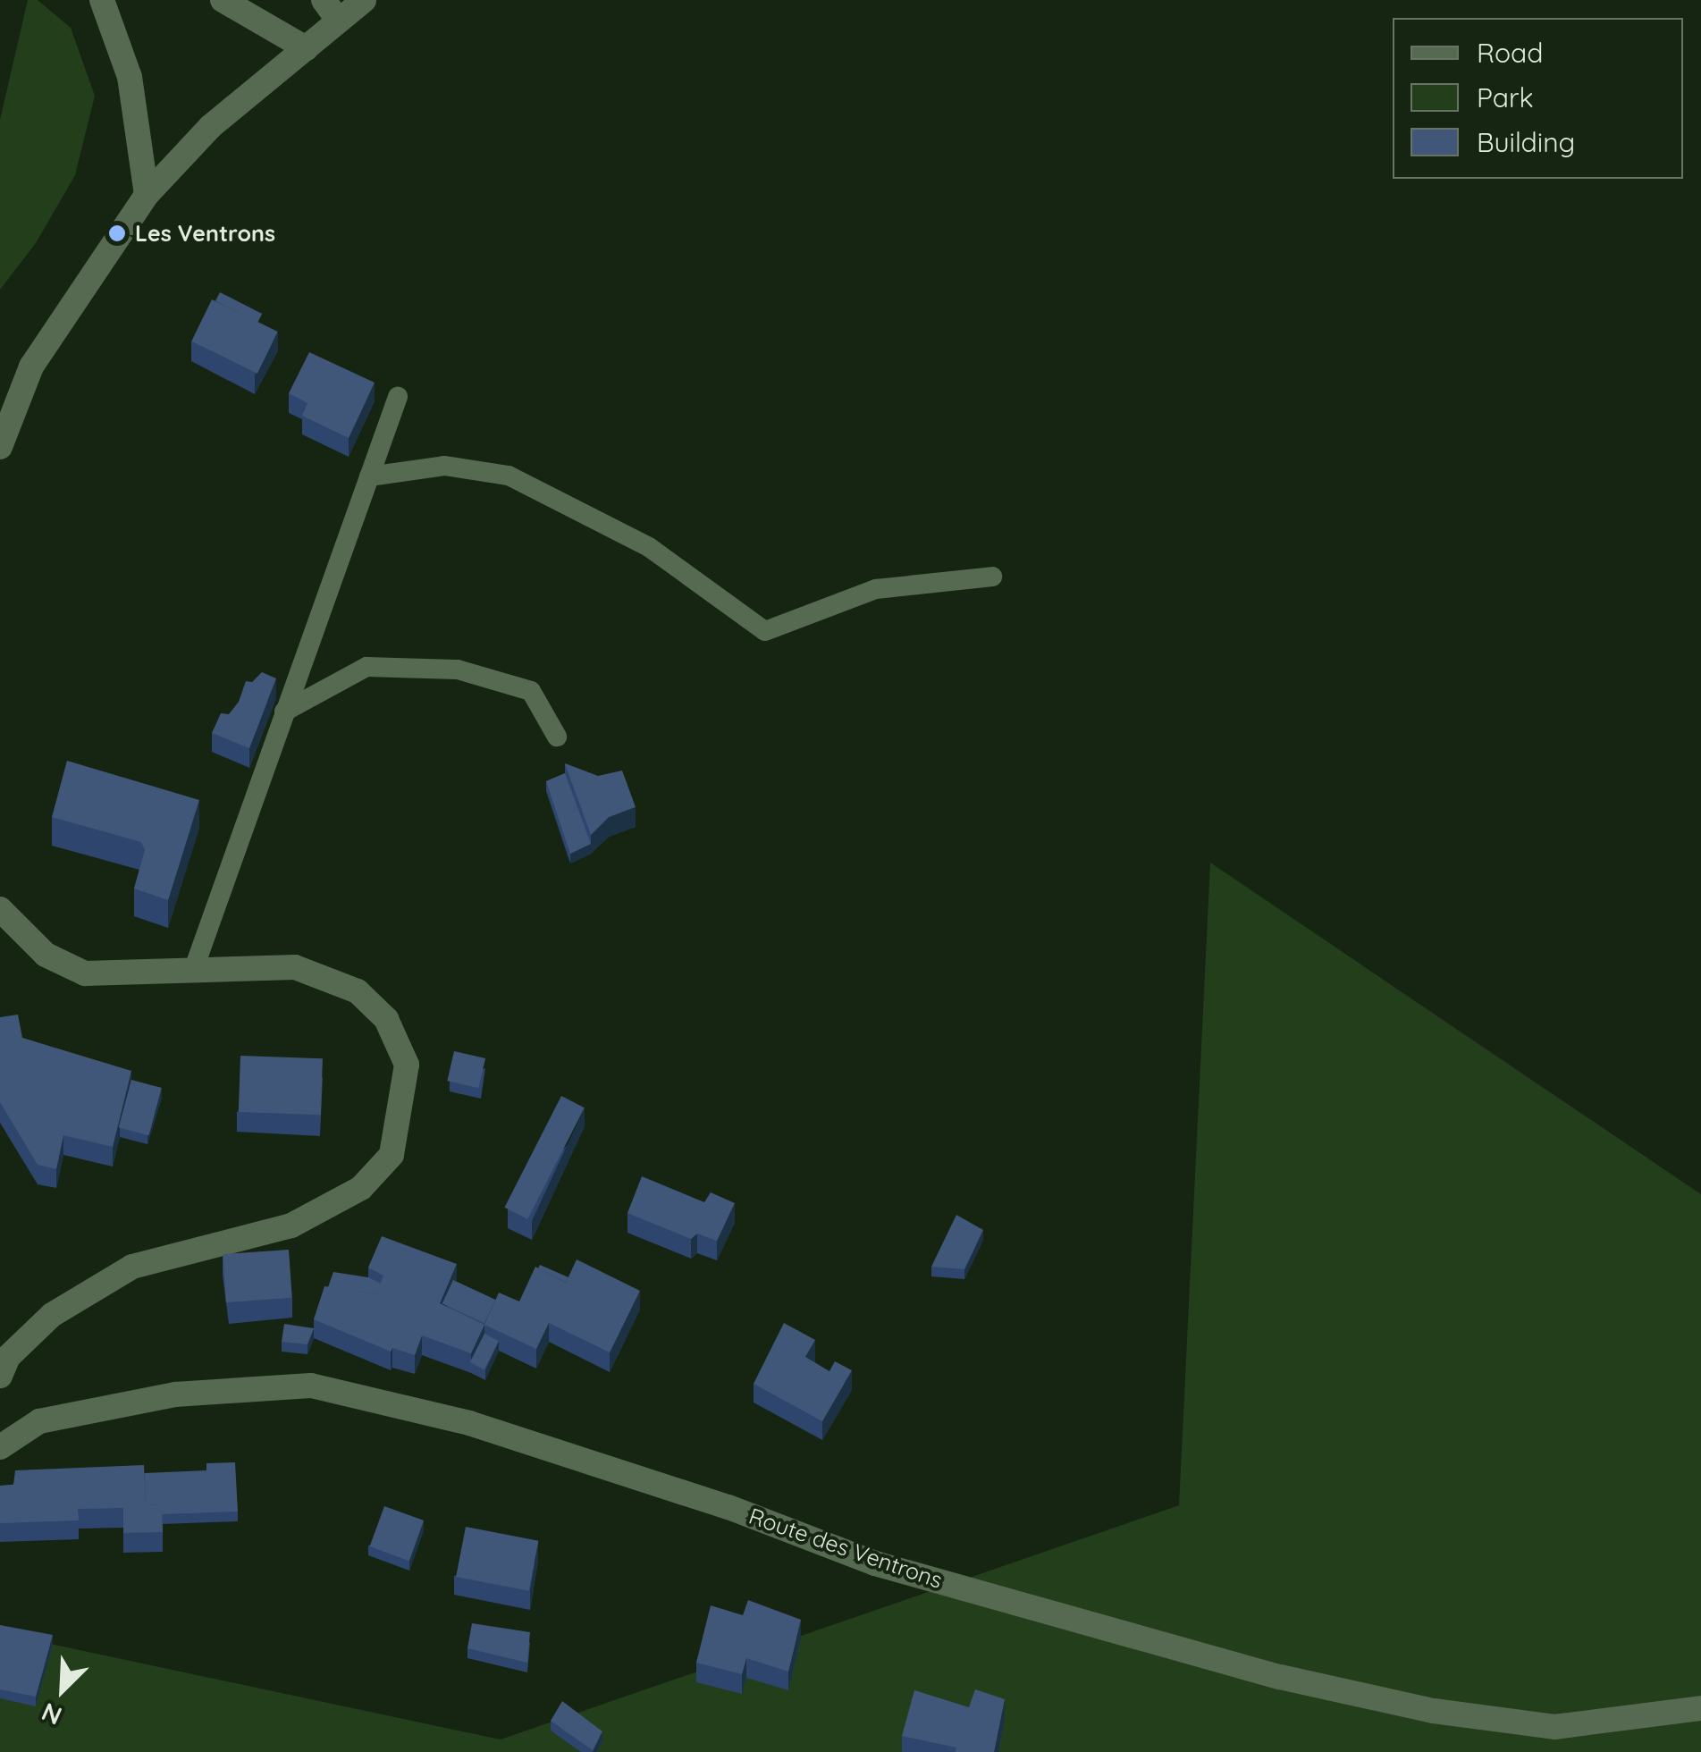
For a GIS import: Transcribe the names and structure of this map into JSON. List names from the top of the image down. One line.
{"streets":{"street":["Route des Ventrons"]},"places":["Les Ventrons"],"legend":["Road","Park","Building"],"north":"bottom left"}
